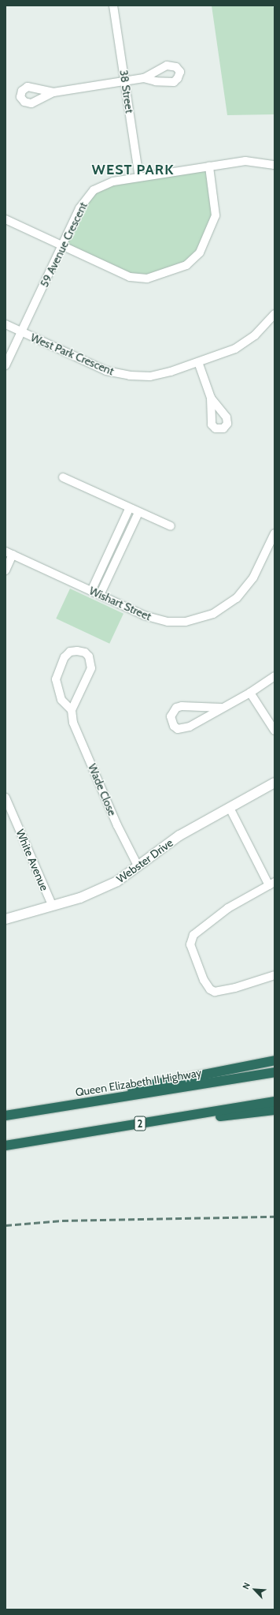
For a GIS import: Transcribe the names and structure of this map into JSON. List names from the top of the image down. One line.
{"streets":{"highway":["Queen Elizabeth II Highway","2"],"street":["38 Street","59 Avenue Crescent","West Park Crescent","Wishart Street","Wade Close","White Avenue","Webster Drive"]},"crossings":[["38 Street","59 Avenue Crescent"],["59 Avenue Crescent","West Park Crescent"],["Wade Close","Webster Drive"],["White Avenue","Webster Drive"]],"districts":["WEST PARK"],"north":"top left"}
